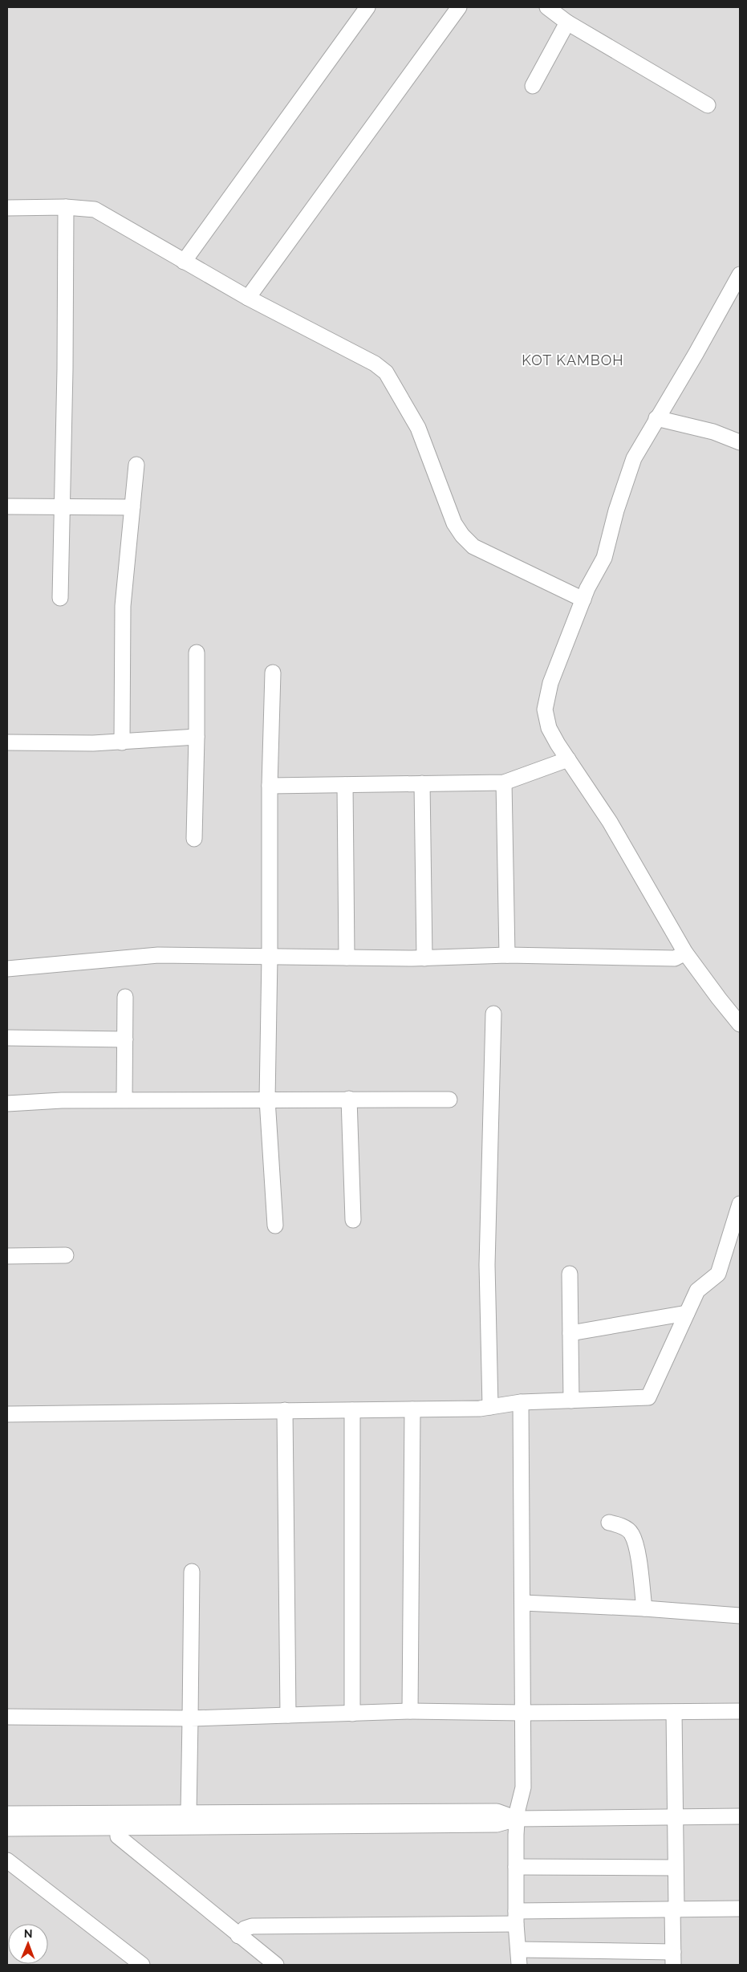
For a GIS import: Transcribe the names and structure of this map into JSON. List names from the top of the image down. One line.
{"districts":["KOT KAMBOH"],"north":"top"}
